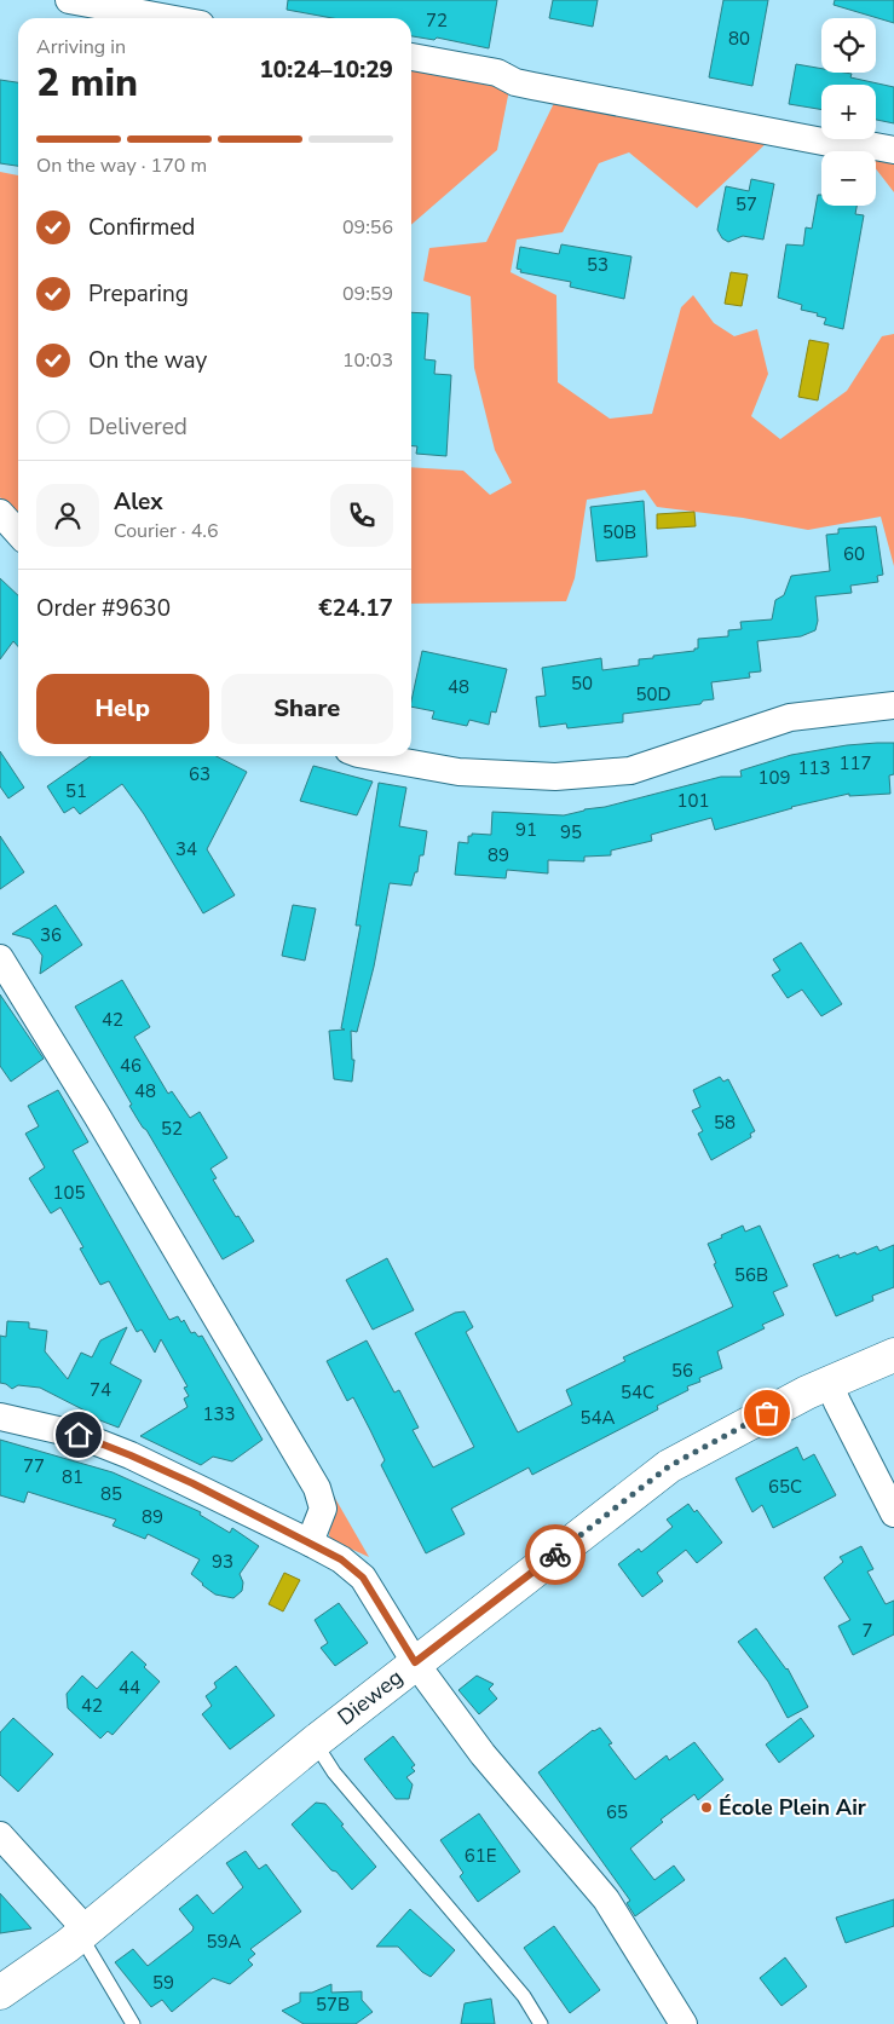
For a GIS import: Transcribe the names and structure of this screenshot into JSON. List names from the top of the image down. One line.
{"streets":{"street":["Dieweg"]},"places":["École Plein Air"],"house_numbers":["72","80","57","53","50B","60","50","48","50D","117","113","63","109","51","101","91","95","34","89","36","42","46","48","58","52","105","56B","56","74","54C","133","54A","77","81","65C","85","89","93","7","44","42","65","61E","59A","59","57B"],"page":{"map_buttons":["+","−"],"heading":["2 min","Arriving in","10:24–10:29"],"panel":["Alex","Courier · 4.6","Order #9630","€24.17"],"bar":"On the way · 170 m","list":[["Confirmed","09:56"],["Preparing","09:59"],["On the way","10:03"],"Delivered"],"buttons":["Help","Share"]}}
